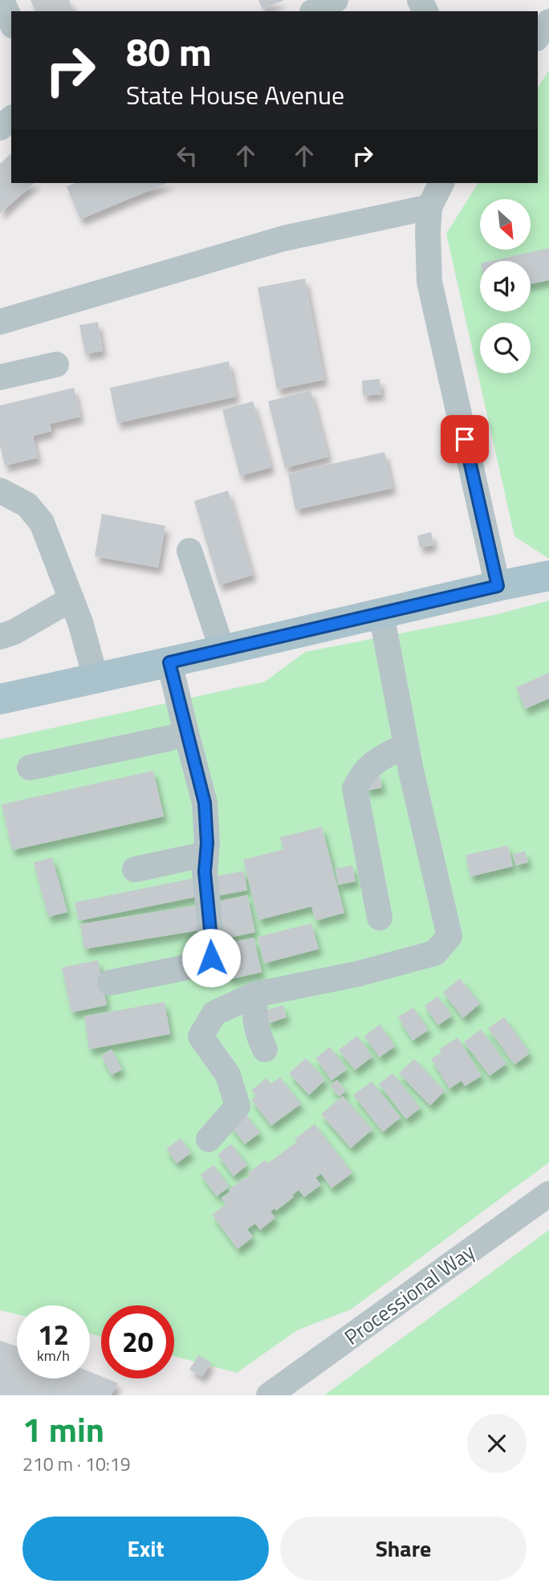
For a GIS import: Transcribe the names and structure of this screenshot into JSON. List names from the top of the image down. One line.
{"streets":{"street":["Processional Way"]},"north":"bottom right","page":{"turn":["80 m","State House Avenue"],"speed":"12 km/h","limit":"20","heading":["1 min","210 m · 10:19"],"buttons":["Exit","Share"]}}
